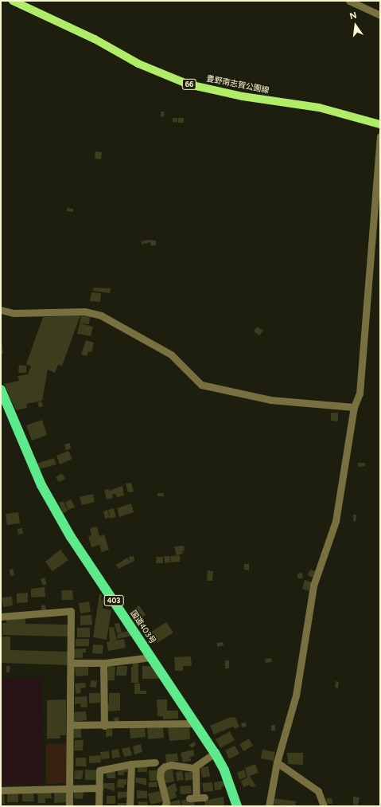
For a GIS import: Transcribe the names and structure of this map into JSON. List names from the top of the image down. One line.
{"streets":{"highway":["403","国道403号"],"main road":["66","豊野南志賀公園線"]},"north":"top"}
